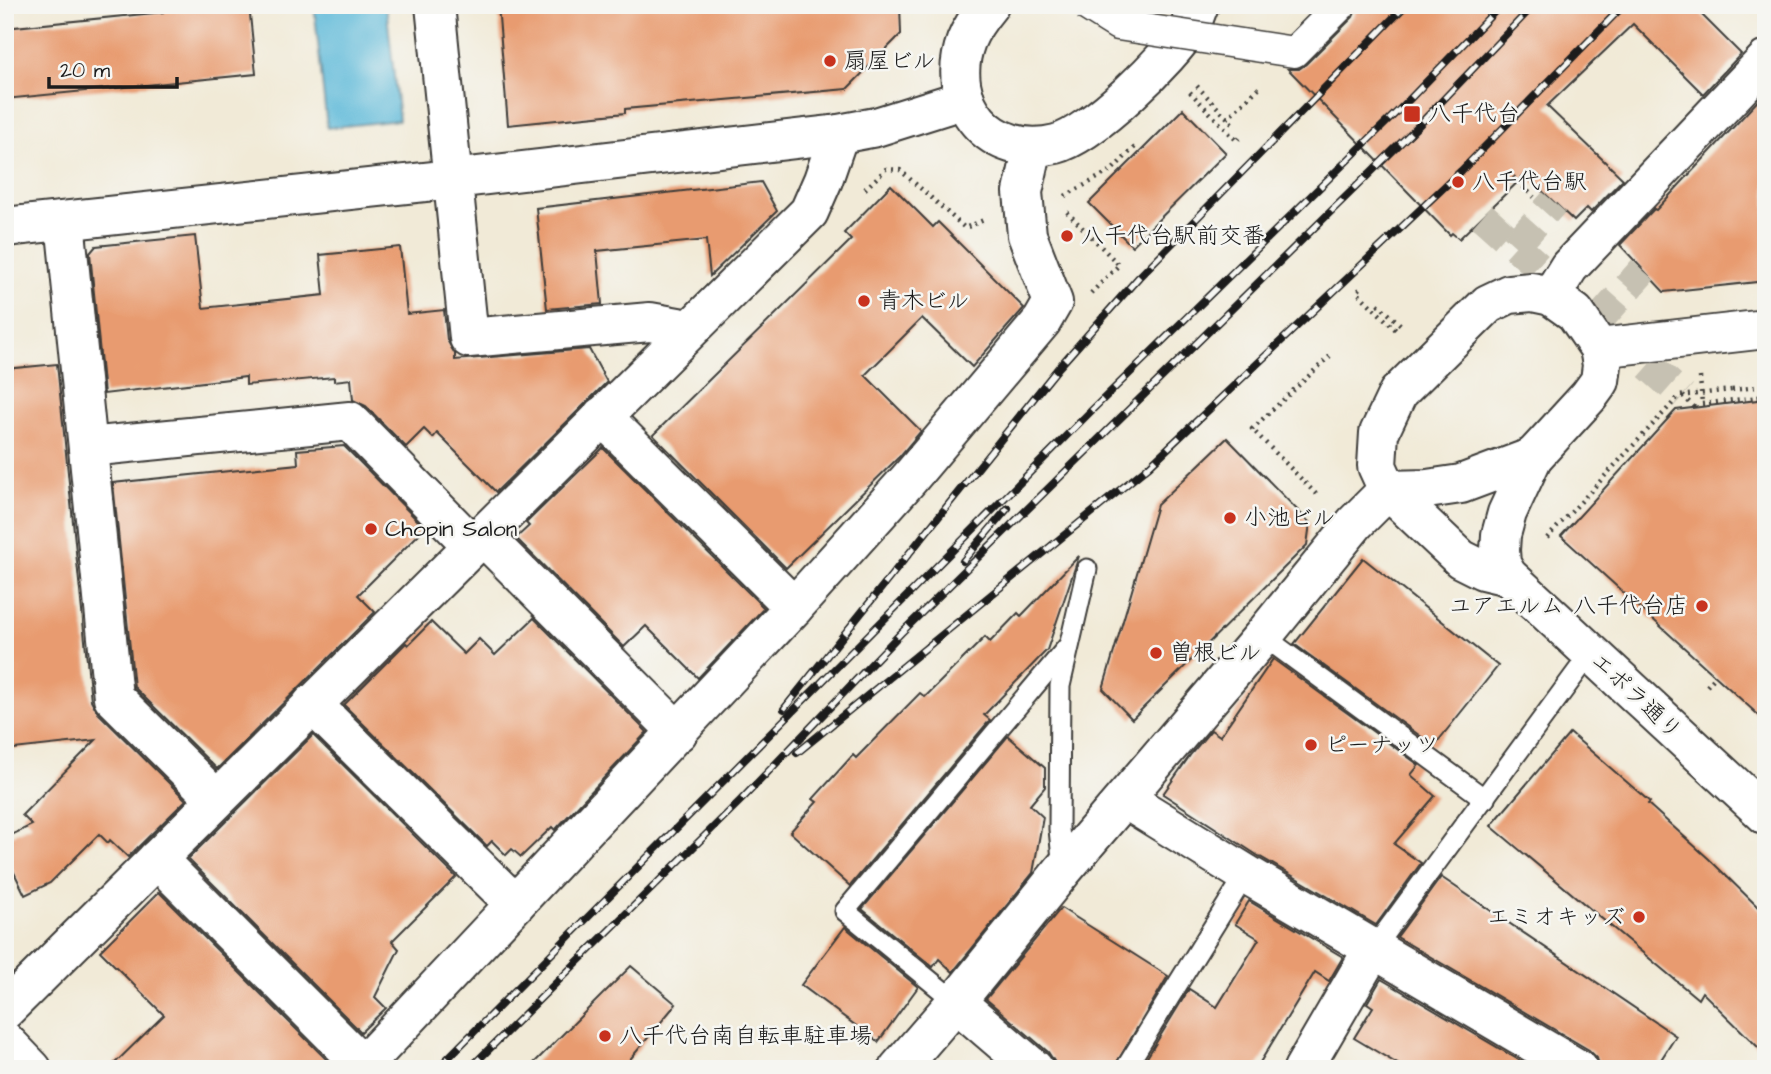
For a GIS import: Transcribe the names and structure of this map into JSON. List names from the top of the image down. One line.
{"streets":{"street":["エポラ通り"]},"places":{"other":["扇屋ビル","八千代台駅","八千代台駅前交番","青木ビル","小池ビル","Chopin Salon","ユアエルム 八千代台店","曽根ビル","ピーナッツ","エミオキッズ","八千代台南自転車駐車場"],"transit":["八千代台"]},"scale_bar":"20 m"}
